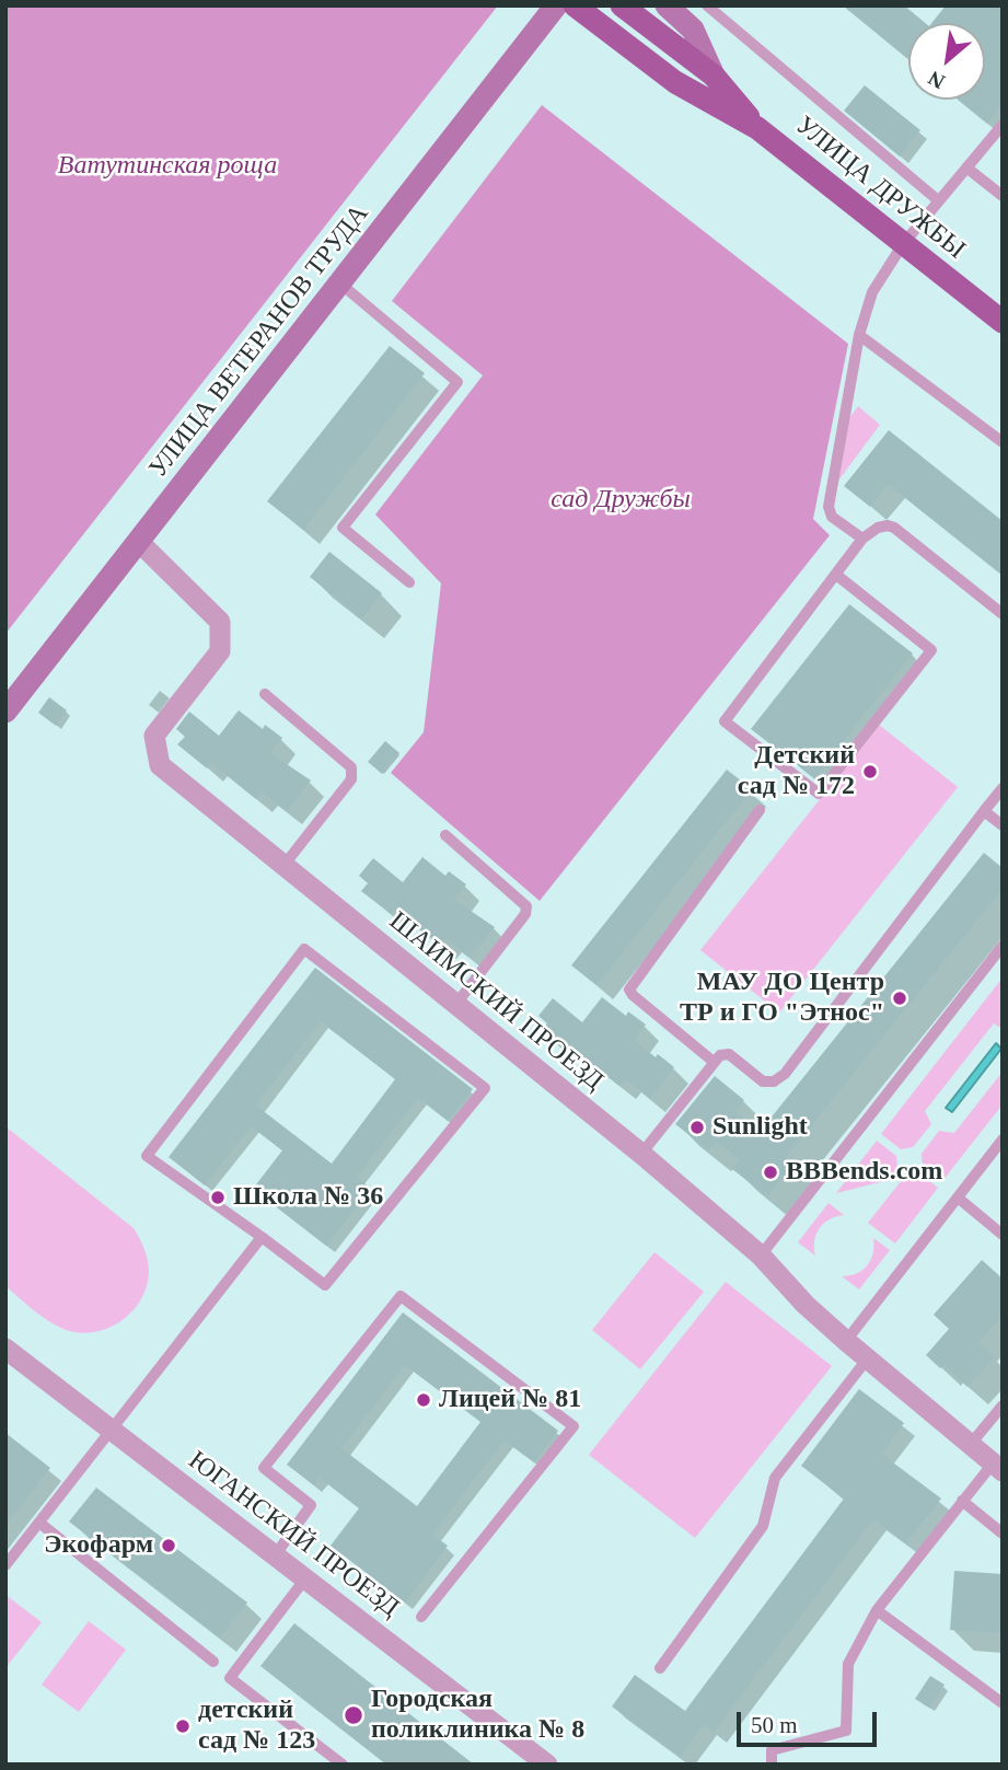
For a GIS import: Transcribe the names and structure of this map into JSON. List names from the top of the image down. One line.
{"streets":{"main road":["УЛИЦА ДРУЖБЫ","УЛИЦА ВЕТЕРАНОВ ТРУДА"],"street":["ШАИМСКИЙ ПРОЕЗД","ЮГАНСКИЙ ПРОЕЗД"]},"crossings":[["УЛИЦА ВЕТЕРАНОВ ТРУДА","ШАИМСКИЙ ПРОЕЗД"]],"parks":["Ватутинская роща","сад Дружбы"],"places":["Детский сад № 172","МАУ ДО Центр ТР и ГО \"Этнос\"","Sunlight","BBBends.com","Школа № 36","Лицей № 81","Экофарм","Городская поликлиника № 8","детский сад № 123"],"scale_bar":"50 m","north":"bottom left"}
